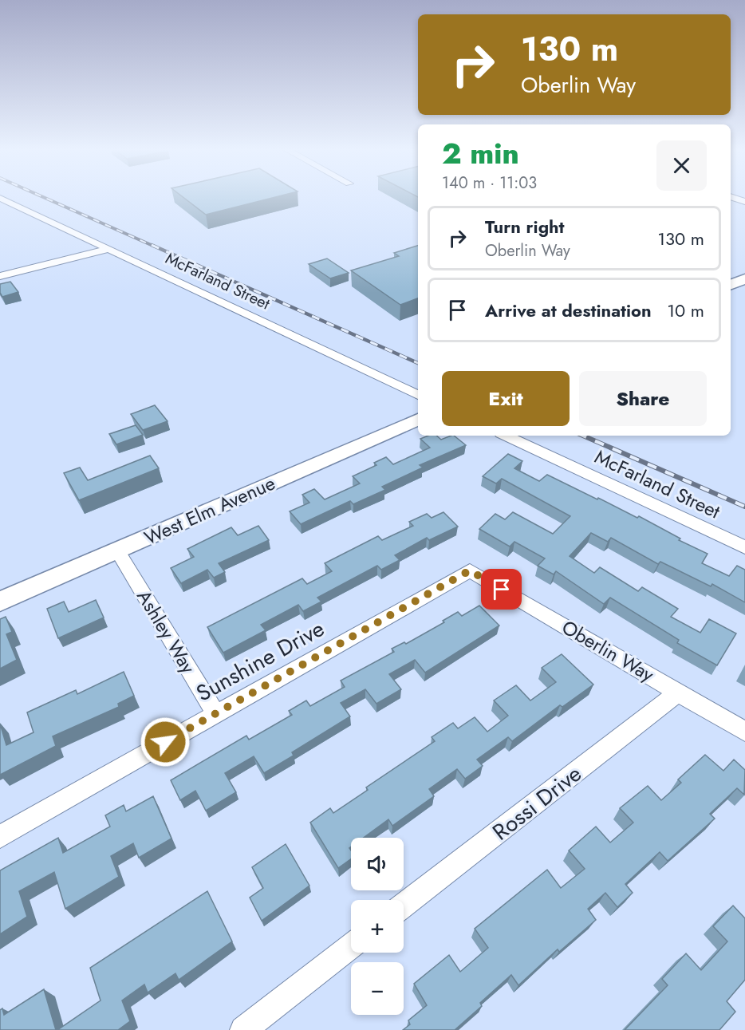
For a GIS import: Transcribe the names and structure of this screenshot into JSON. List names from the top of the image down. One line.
{"streets":{"street":["McFarland Street","West Elm Avenue","Ashley Way","Oberlin Way","Sunshine Drive","Rossi Drive"]},"crossings":[["West Elm Avenue","Ashley Way"],["Ashley Way","Sunshine Drive"],["Oberlin Way","Sunshine Drive"],["Oberlin Way","Rossi Drive"]],"page":{"turn":["130 m","Oberlin Way"],"heading":["2 min","140 m · 11:03"],"list":[{"name":"Turn right","note":"Oberlin Way","value":"130 m"},{"name":"Arrive at destination","value":"10 m"}],"buttons":["Exit","Share"],"map_buttons":["+","−"]}}
